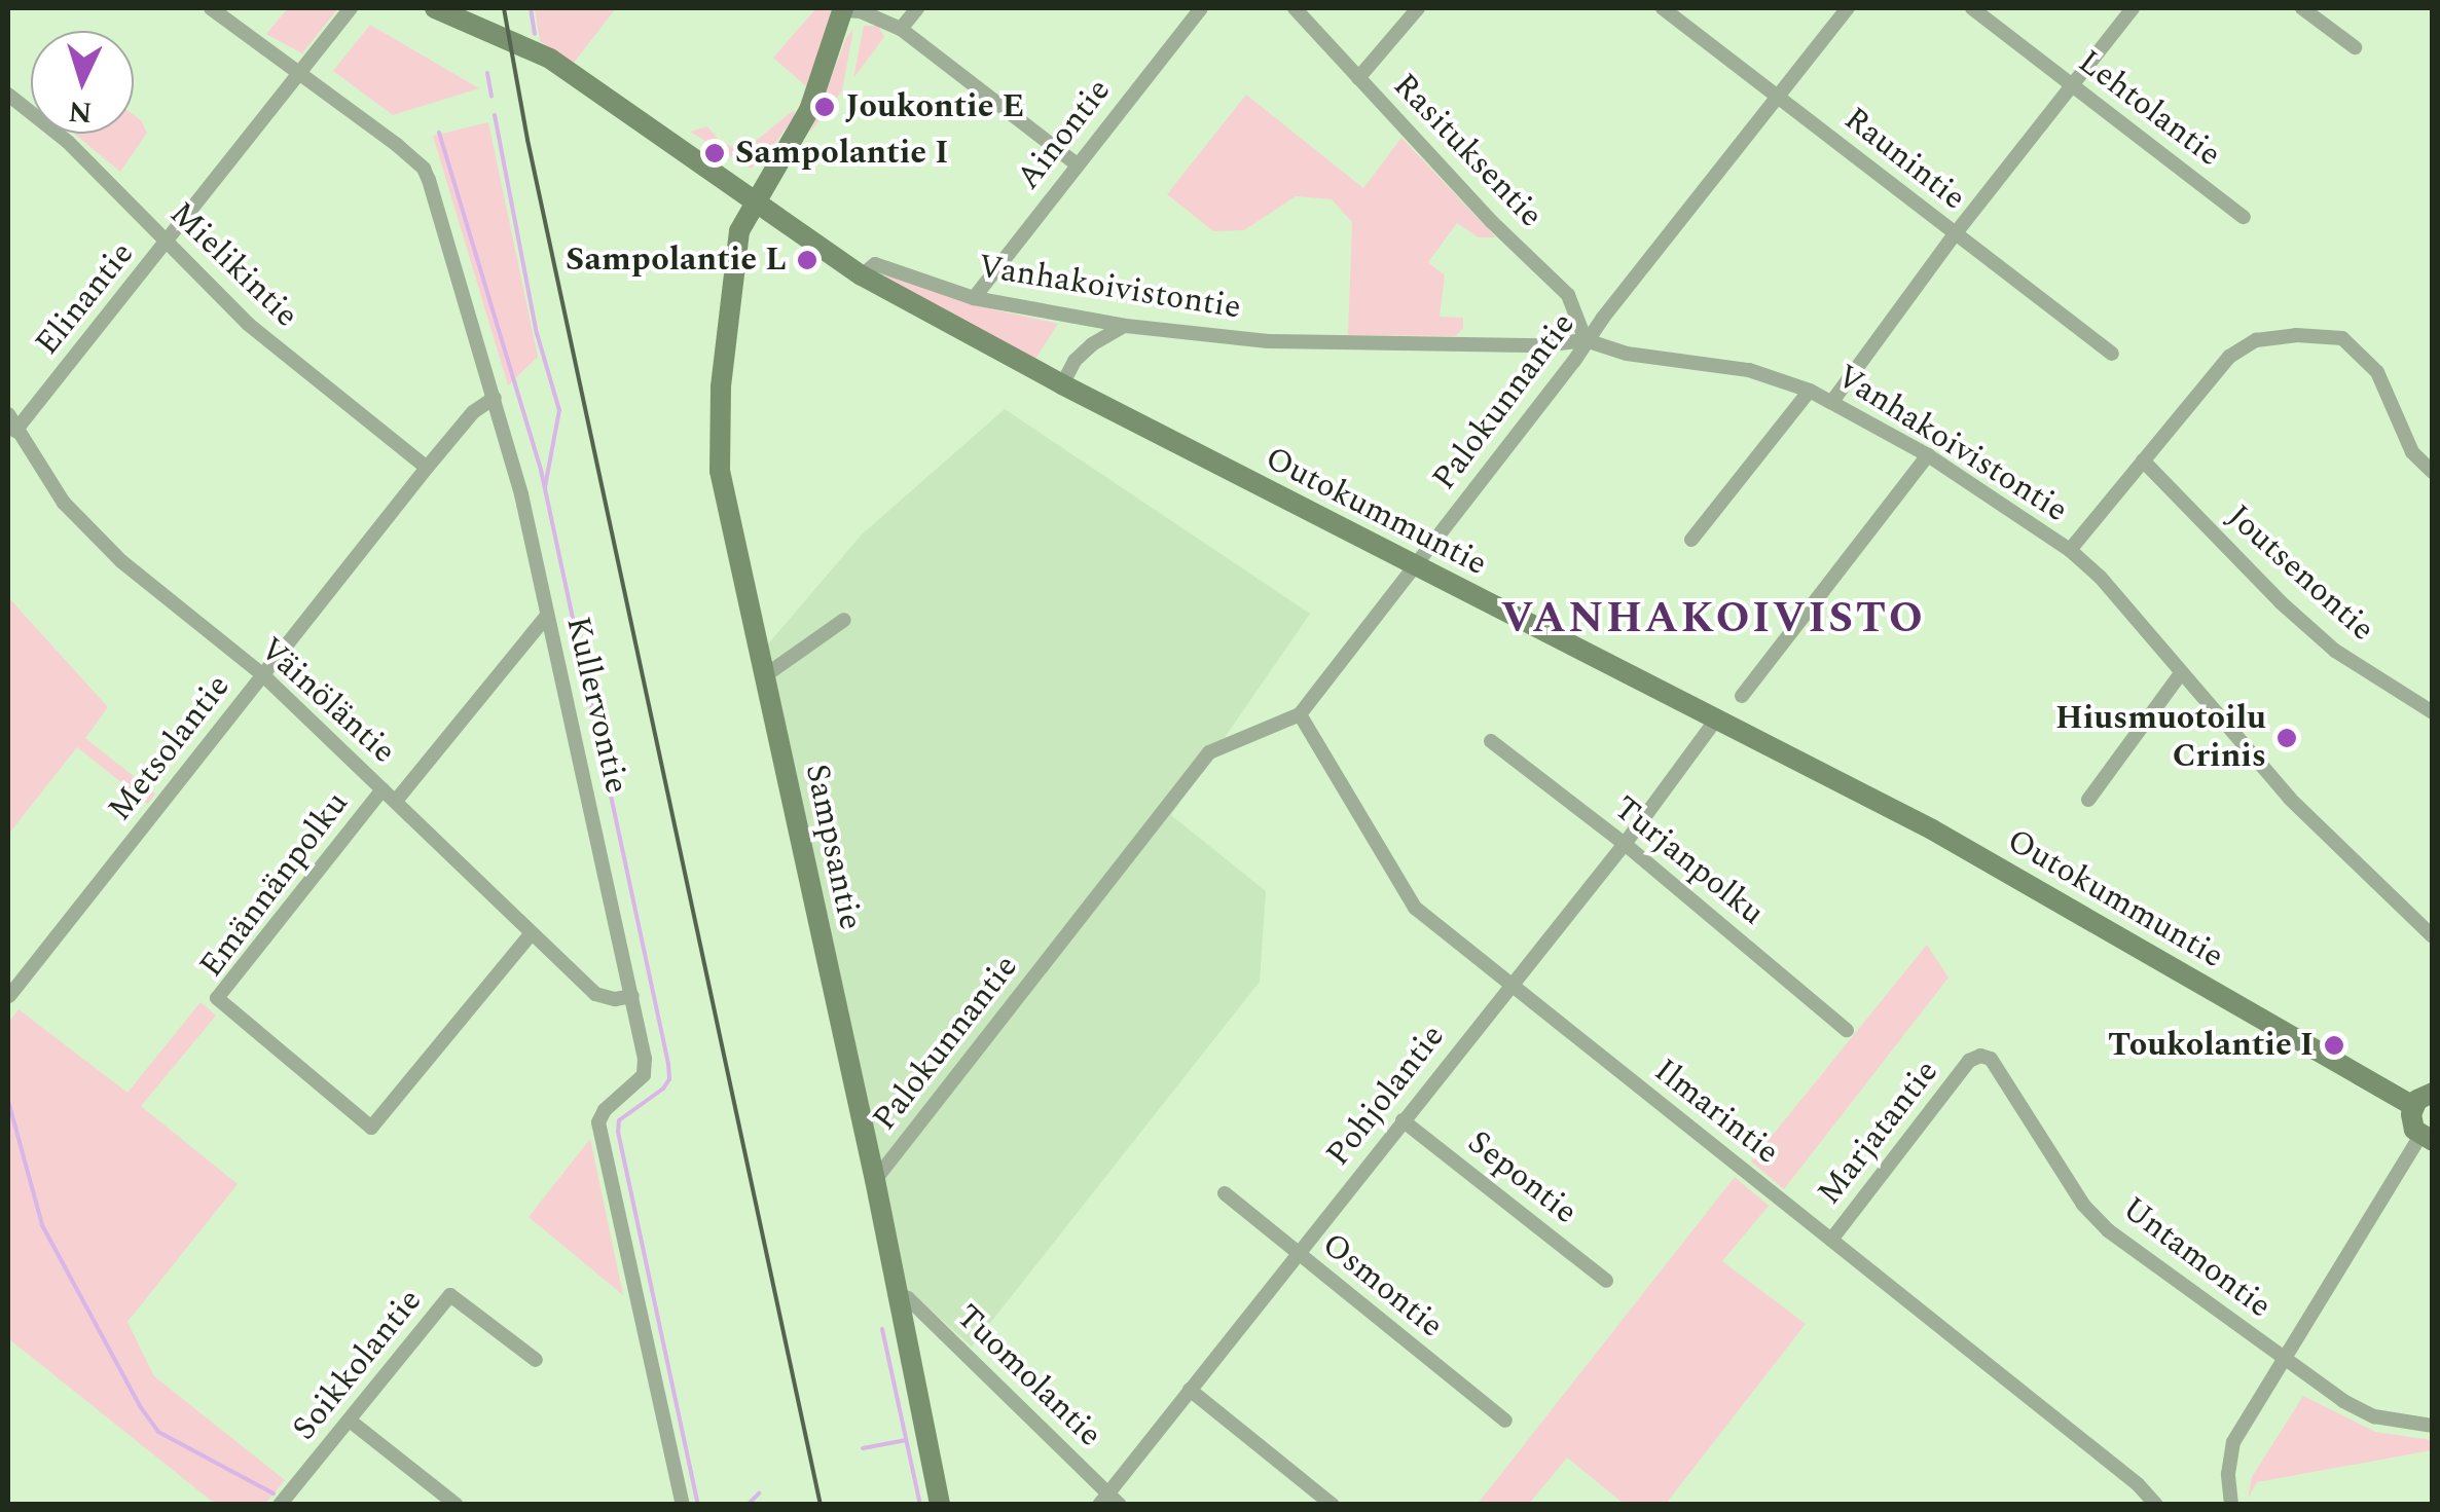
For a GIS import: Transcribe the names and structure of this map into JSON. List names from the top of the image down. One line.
{"streets":{"main road":["Outokummuntie","Sampsantie"],"street":["Lehtolantie","Ainontie","Rasituksentie","Raunintie","Mielikintie","Vanhakoivistontie","Elinantie","Palokunnantie","Joutsenontie","Väinöläntie","Kullervontie","Metsolantie","Turjanpolku","Emännänpolku","Pohjolantie","Ilmarintie","Marjatantie","Sepontie","Untamontie","Osmontie","Soikkolantie","Tuomolantie"]},"crossings":[["Ainontie","Vanhakoivistontie"],["Rasituksentie","Vanhakoivistontie"],["Rasituksentie","Palokunnantie"],["Raunintie","Palokunnantie"],["Mielikintie","Elinantie"],["Mielikintie","Metsolantie"],["Vanhakoivistontie","Palokunnantie"],["Vanhakoivistontie","Outokummuntie"],["Elinantie","Väinöläntie"],["Elinantie","Kullervontie"],["Palokunnantie","Outokummuntie"],["Palokunnantie","Sampsantie"],["Palokunnantie","Ilmarintie"],["Outokummuntie","Sampsantie"],["Outokummuntie","Pohjolantie"],["Väinöläntie","Kullervontie"],["Väinöläntie","Metsolantie"],["Väinöläntie","Emännänpolku"],["Kullervontie","Metsolantie"],["Sampsantie","Tuomolantie"],["Turjanpolku","Pohjolantie"],["Pohjolantie","Ilmarintie"],["Pohjolantie","Sepontie"],["Pohjolantie","Osmontie"],["Pohjolantie","Tuomolantie"],["Ilmarintie","Marjatantie"],["Marjatantie","Untamontie"]],"districts":["VANHAKOIVISTO"],"places":["Joukontie E","Sampolantie I","Sampolantie L","Hiusmuotoilu Crinis","Toukolantie I"],"north":"bottom"}
